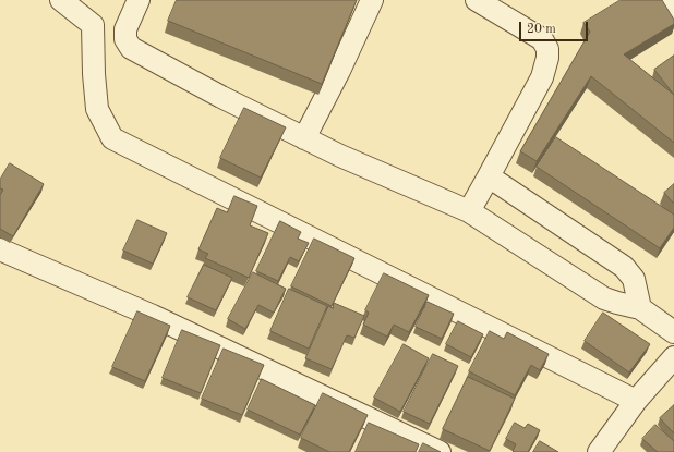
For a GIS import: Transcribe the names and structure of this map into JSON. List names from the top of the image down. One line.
{"scale_bar":"20 m"}
